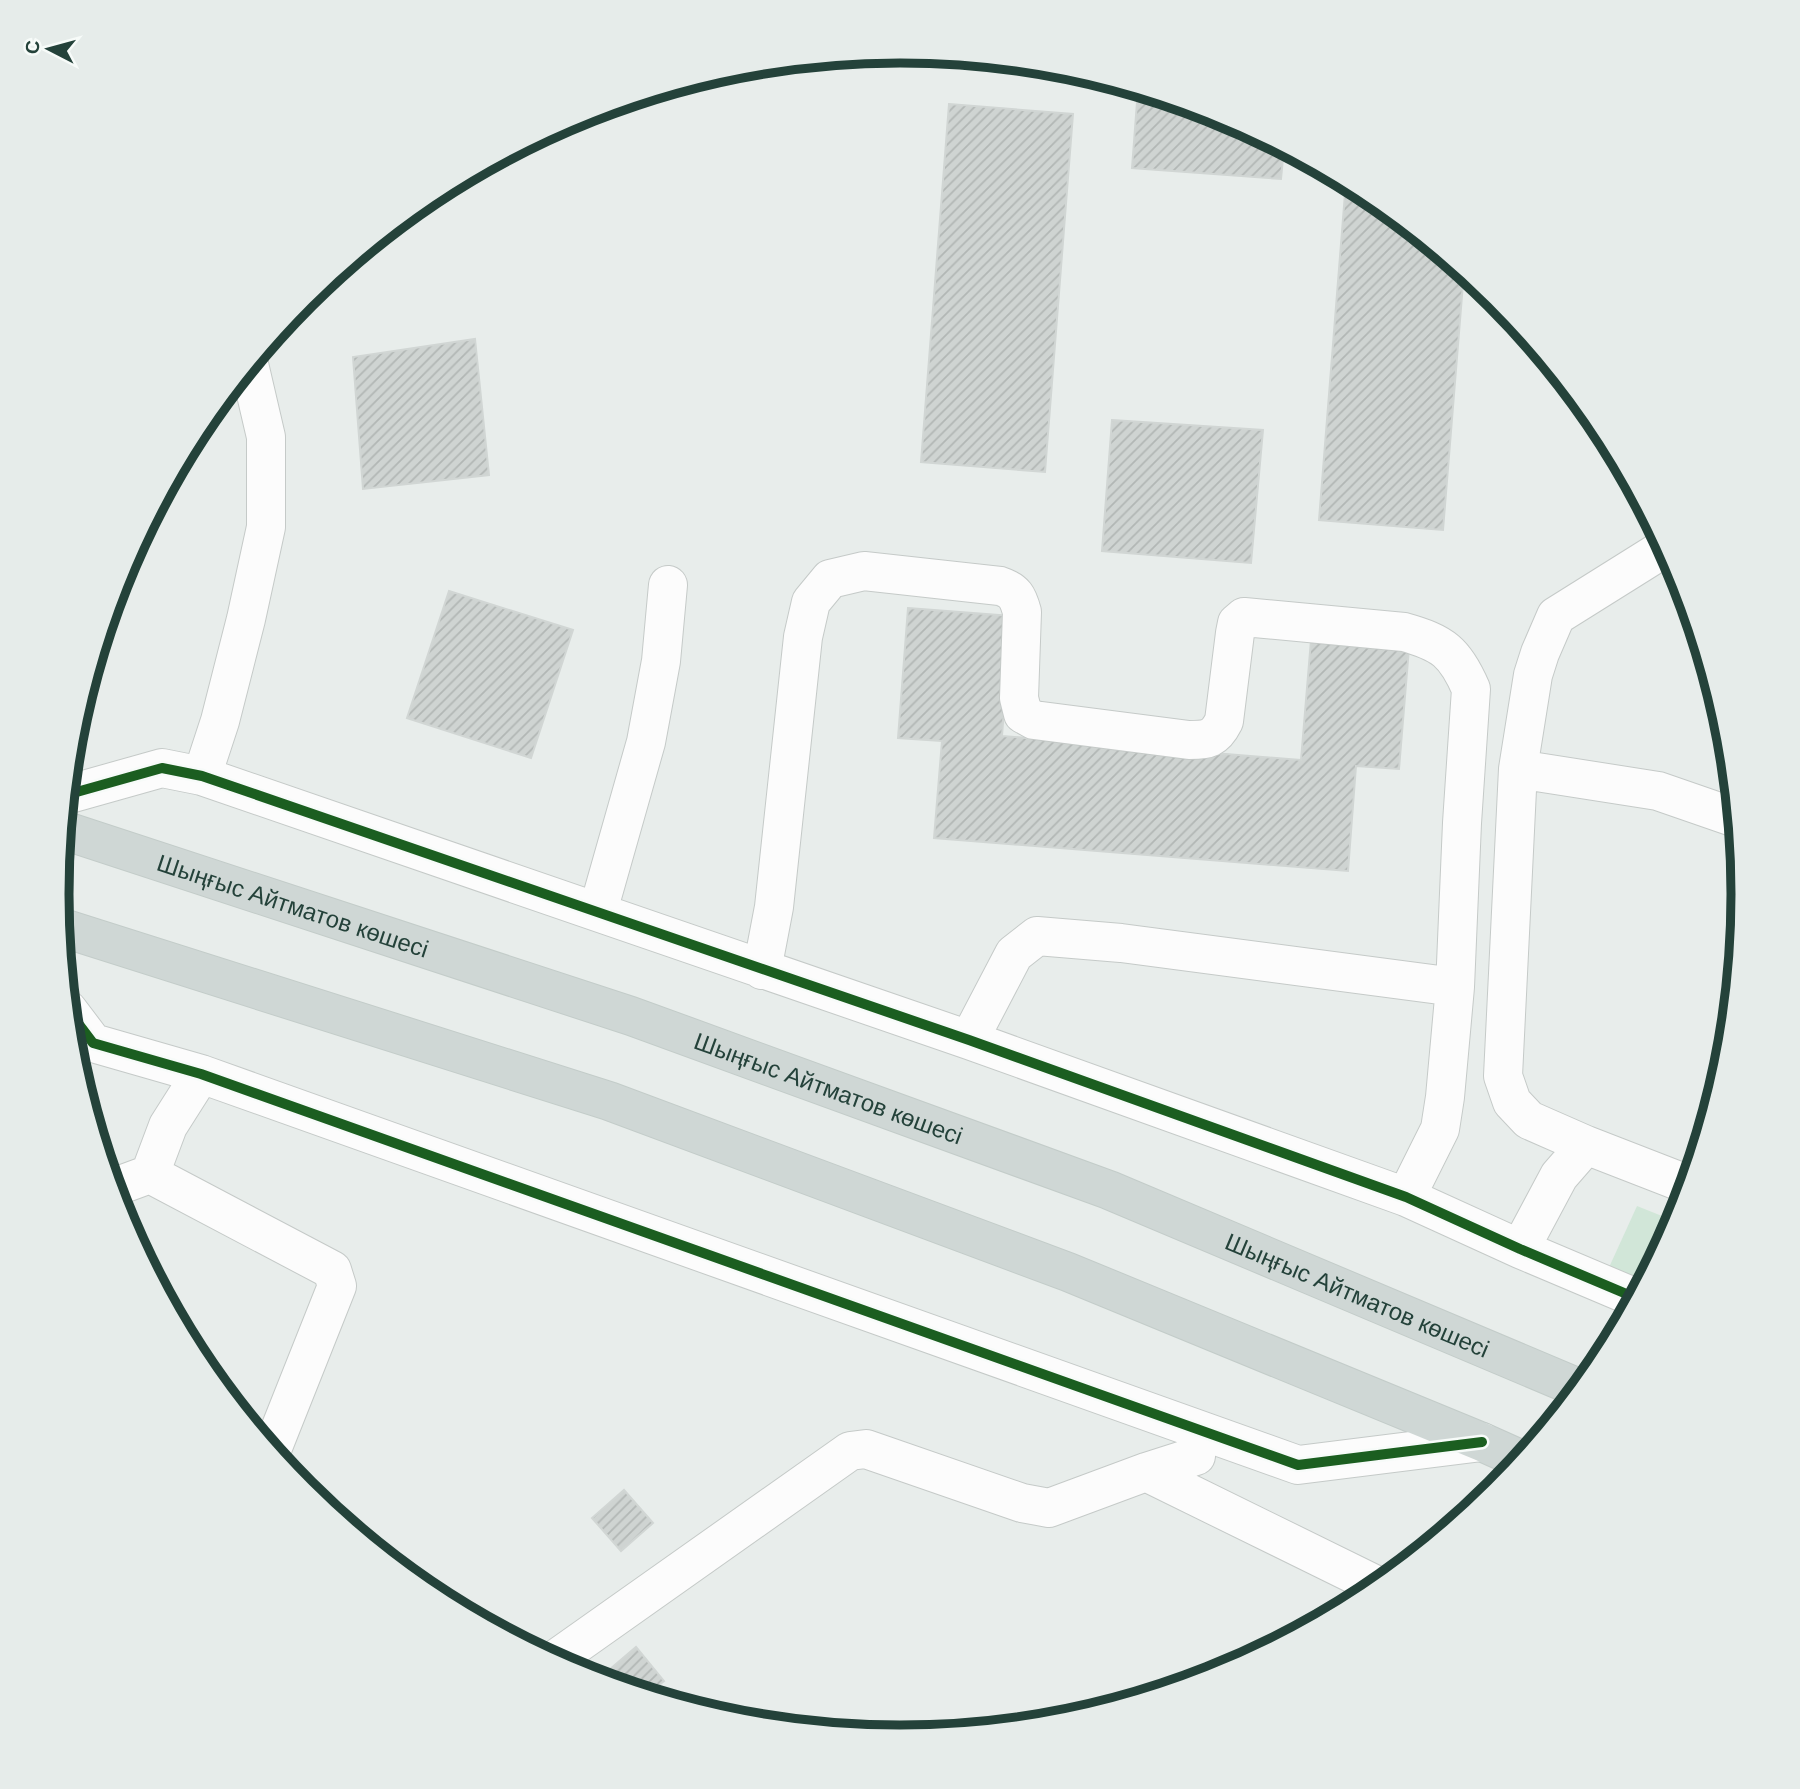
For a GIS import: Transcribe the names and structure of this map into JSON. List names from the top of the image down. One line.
{"streets":{"main road":["Шыңғыс Айтматов көшесі"]},"north":"left"}
